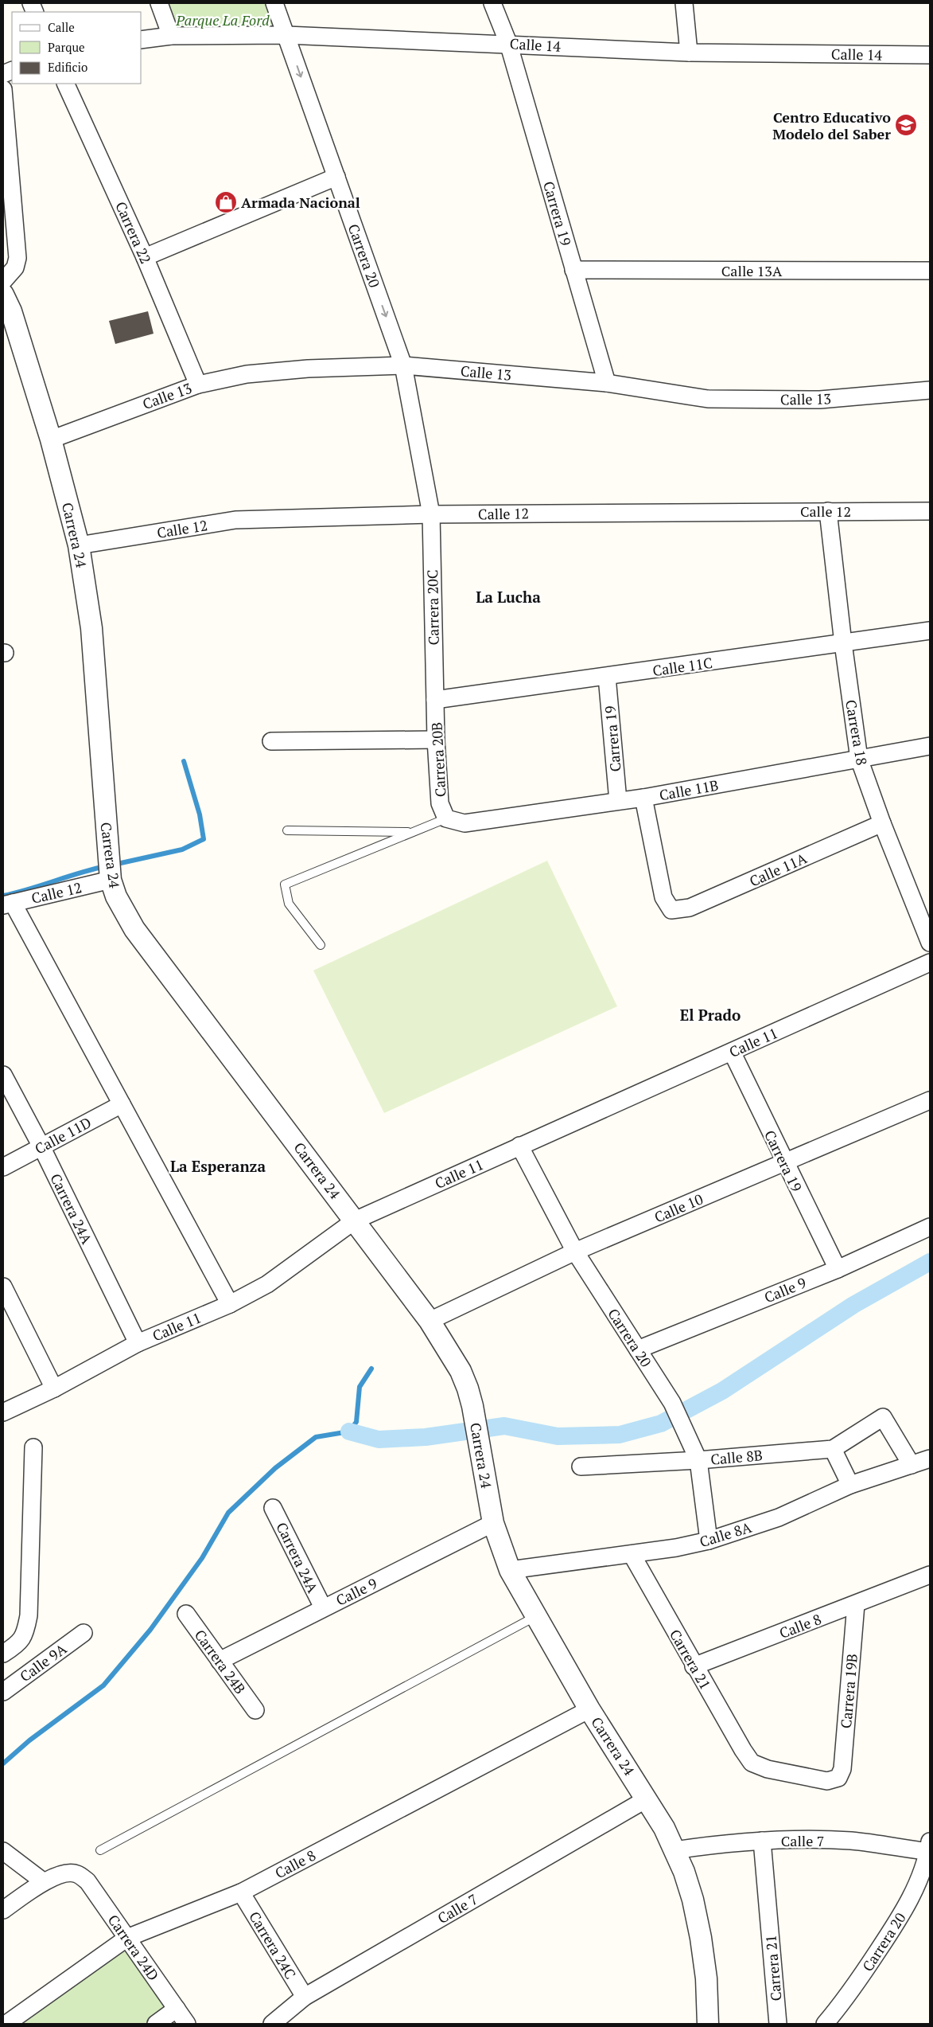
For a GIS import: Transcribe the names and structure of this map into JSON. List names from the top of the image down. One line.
{"streets":{"street":["Calle 14","Carrera 19","Carrera 22","Carrera 20","Calle 13A","Calle 13","Calle 12","Carrera 24","Carrera 20C","Calle 11C","Carrera 18","Carrera 20B","Calle 11B","Calle 11A","Calle 11","Calle 11D","Calle 10","Carrera 24A","Calle 9","Calle 8B","Calle 8A","Calle 8","Carrera 21","Carrera 24B","Calle 9A","Carrera 19B","Calle 7","Carrera 24C","Carrera 24D"]},"crossings":[["Calle 14","Carrera 19"],["Calle 14","Carrera 20"],["Carrera 19","Calle 13A"],["Carrera 19","Calle 13"],["Carrera 19","Calle 11C"],["Carrera 19","Calle 11B"],["Carrera 19","Calle 11"],["Carrera 19","Calle 10"],["Carrera 19","Calle 9"],["Carrera 22","Calle 13"],["Carrera 20","Calle 13"],["Carrera 20","Calle 12"],["Carrera 20","Carrera 20C"],["Carrera 20","Calle 11"],["Carrera 20","Calle 10"],["Carrera 20","Calle 9"],["Carrera 20","Calle 8B"],["Carrera 20","Calle 8A"],["Carrera 20","Calle 7"],["Calle 13","Carrera 24"],["Calle 12","Carrera 24"],["Calle 12","Carrera 20C"],["Calle 12","Carrera 18"],["Carrera 24","Calle 11"],["Carrera 24","Calle 10"],["Carrera 24","Calle 9"],["Carrera 24","Calle 8A"],["Carrera 24","Calle 8"],["Carrera 24","Calle 7"],["Carrera 20C","Calle 11C"],["Carrera 20C","Carrera 20B"],["Calle 11C","Carrera 18"],["Calle 11C","Carrera 20B"],["Carrera 18","Calle 11B"],["Carrera 18","Calle 11A"],["Carrera 20B","Calle 11B"],["Calle 11B","Calle 11A"],["Calle 11","Carrera 24A"],["Calle 11D","Carrera 24A"],["Carrera 24A","Calle 9"],["Calle 9","Carrera 24B"],["Calle 8B","Calle 8A"],["Calle 8A","Carrera 21"],["Calle 8","Carrera 21"],["Calle 8","Carrera 19B"],["Calle 8","Carrera 24C"],["Calle 8","Carrera 24D"],["Carrera 21","Carrera 19B"],["Carrera 21","Calle 7"],["Calle 7","Carrera 24C"]],"districts":["La Lucha","El Prado","La Esperanza"],"parks":["Parque La Ford"],"places":{"school or university":["Centro Educativo Modelo del Saber"],"shop":["Armada Nacional"]},"legend":["Calle","Parque","Edificio"]}
